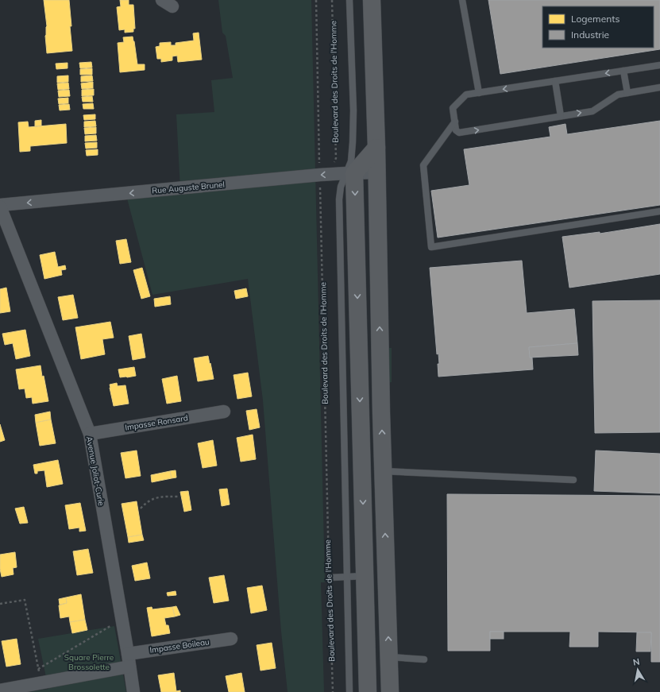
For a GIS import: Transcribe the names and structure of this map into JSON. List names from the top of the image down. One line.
{"streets":{"street":["Rue Auguste Brunel","Impasse Ronsard","Avenue Joliot-Curie","Impasse Boileau"],"path":["Boulevard des Droits de l'Homme"]},"crossings":[["Boulevard des Droits de l'Homme","Rue Auguste Brunel"],["Rue Auguste Brunel","Avenue Joliot-Curie"],["Impasse Ronsard","Avenue Joliot-Curie"],["Avenue Joliot-Curie","Impasse Boileau"]],"one_way":["Rue Auguste Brunel"],"parks":["Square Pierre Brossolette"],"legend":["Logements","Industrie"],"north":"top"}
